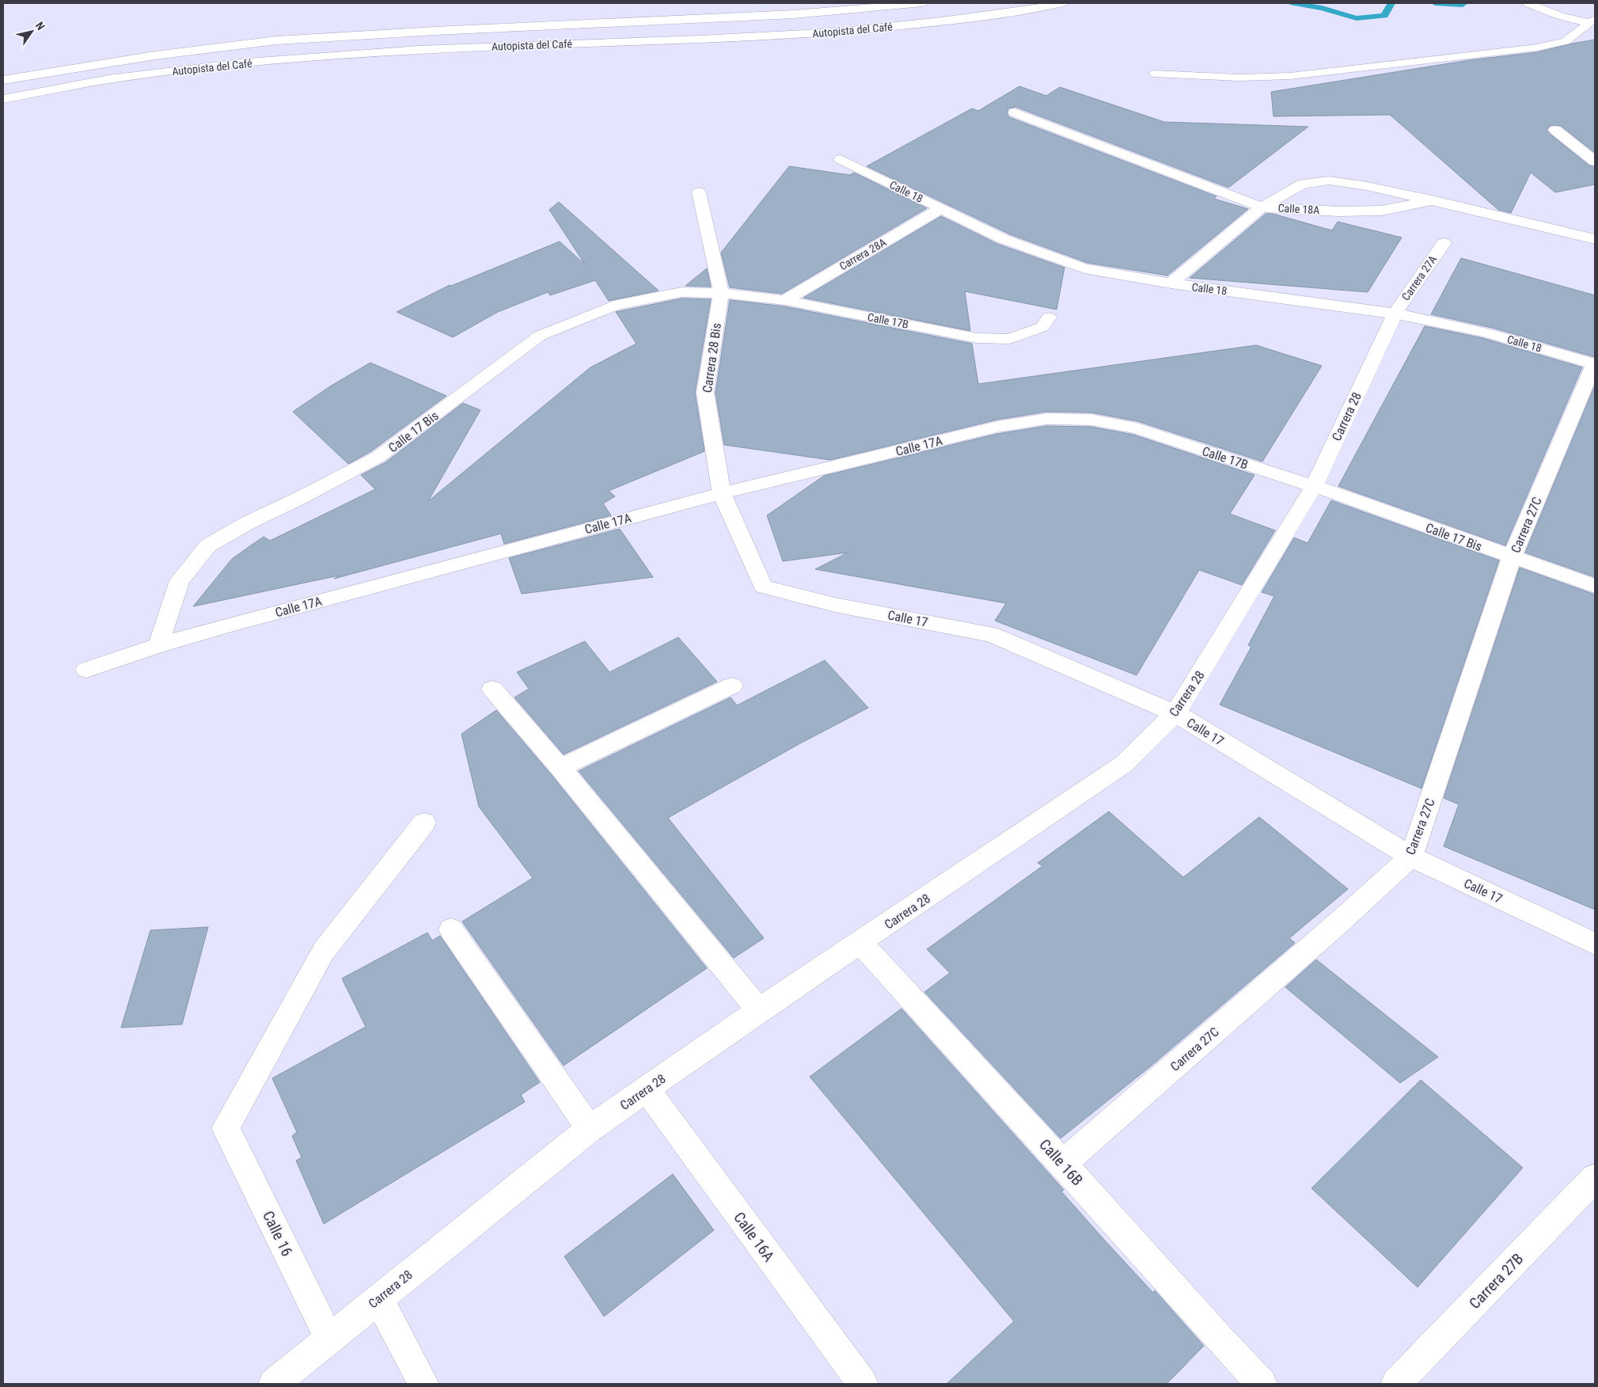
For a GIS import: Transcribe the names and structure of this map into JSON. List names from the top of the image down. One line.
{"streets":{"main road":["Autopista del Café","Calle 18","Calle 18A","Carrera 28A","Carrera 27A","Calle 17B","Carrera 28 Bis","Carrera 28","Calle 17 Bis","Calle 17A","Carrera 27C","Calle 17","Calle 16B","Calle 16","Calle 16A","Carrera 27B"]},"crossings":[["Calle 18","Carrera 28A"],["Calle 18","Carrera 27A"],["Calle 18","Carrera 28"],["Calle 18","Carrera 27C"],["Carrera 28A","Calle 17B"],["Carrera 27A","Carrera 28"],["Calle 17B","Carrera 28 Bis"],["Calle 17B","Carrera 28"],["Calle 17B","Calle 17 Bis"],["Calle 17B","Calle 17A"],["Carrera 28 Bis","Calle 17 Bis"],["Carrera 28 Bis","Calle 17A"],["Carrera 28 Bis","Calle 17"],["Carrera 28","Calle 17 Bis"],["Carrera 28","Calle 17"],["Carrera 28","Calle 16B"],["Carrera 28","Calle 16"],["Carrera 28","Calle 16A"],["Calle 17 Bis","Calle 17A"],["Calle 17 Bis","Carrera 27C"],["Carrera 27C","Calle 17"],["Carrera 27C","Calle 16B"]],"north":"top right"}
